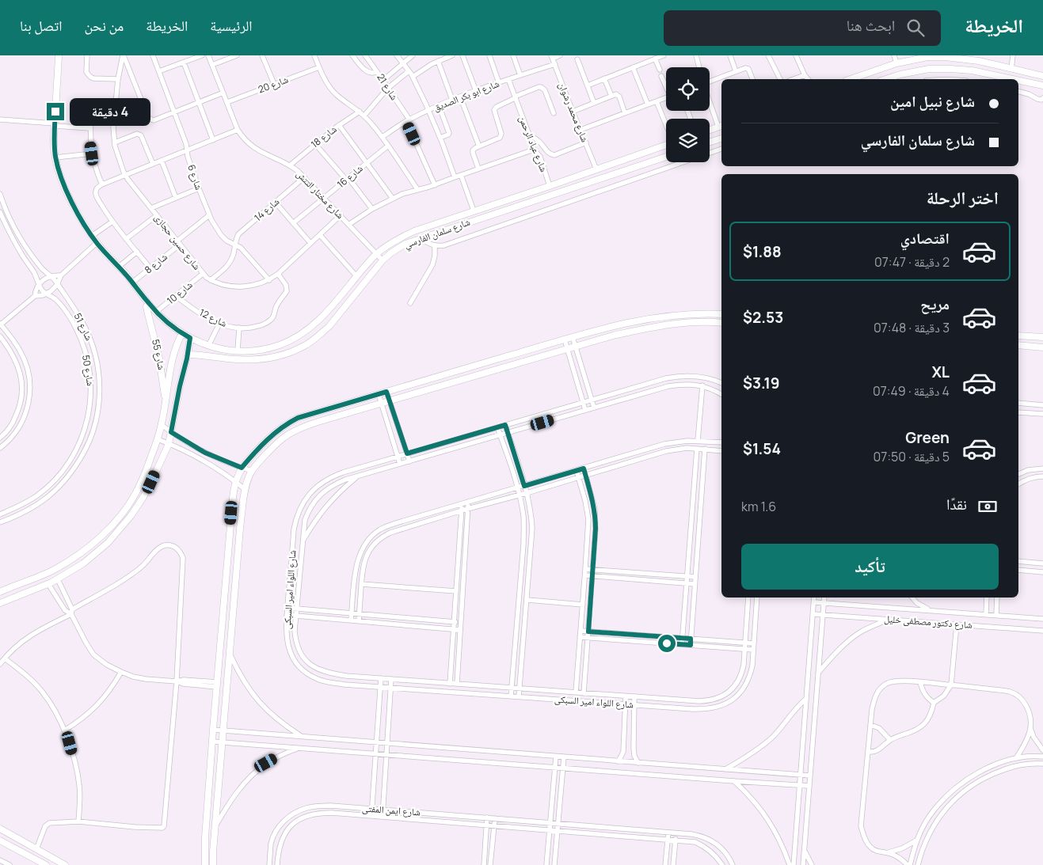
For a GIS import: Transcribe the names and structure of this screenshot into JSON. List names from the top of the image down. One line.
{"streets":{"street":["شارع 20","شارع 21","شارع ابو بكر الصديق","شارع محمد رشوان","شارع 18","شارع عباد الرحمن","شارع 16","شارع 6","شارع مختار التتش","شارع 14","شارع سلمان الفارسي","شارع حسين حجازى","شارع 8","شارع 10","شارع 12","شارع 51","شارع 55","شارع 50","شارع اللواء امير السبكى","شارع دكتور مصطفى خليل","شارع ايمن المفتى"]},"crossings":[["شارع 20","شارع مختار التتش"],["شارع 21","شارع ابو بكر الصديق"],["شارع ابو بكر الصديق","شارع محمد رشوان"],["شارع ابو بكر الصديق","شارع عباد الرحمن"],["شارع محمد رشوان","شارع سلمان الفارسي"],["شارع 18","شارع مختار التتش"],["شارع عباد الرحمن","شارع سلمان الفارسي"],["شارع 16","شارع مختار التتش"],["شارع 6","شارع 14"],["شارع 6","شارع حسين حجازى"],["شارع 6","شارع 8"],["شارع مختار التتش","شارع 14"],["شارع مختار التتش","شارع سلمان الفارسي"],["شارع مختار التتش","شارع حسين حجازى"],["شارع سلمان الفارسي","شارع 8"],["شارع سلمان الفارسي","شارع 10"],["شارع سلمان الفارسي","شارع 55"],["شارع حسين حجازى","شارع 8"],["شارع حسين حجازى","شارع 10"],["شارع حسين حجازى","شارع 12"],["شارع 10","شارع 12"],["شارع 51","شارع 50"]],"page":{"header":"الخريطة","search":"ابحث هنا","nav":["الرئيسية","الخريطة","من نحن","اتصل بنا"],"banner":["شارع نبيل امين","شارع سلمان الفارسي"],"bubble":"4 دقيقة","heading":"اختر الرحلة","list":[{"name":"اقتصادي","note":"2 دقيقة · 07:47","value":"$1.88"},{"name":"مريح","note":"3 دقيقة · 07:48","value":"$2.53"},{"name":"XL","note":"4 دقيقة · 07:49","value":"$3.19"},{"name":"Green","note":"5 دقيقة · 07:50","value":"$1.54"}],"pay":["نقدًا","1.6 km"],"buttons":"تأكيد"}}
